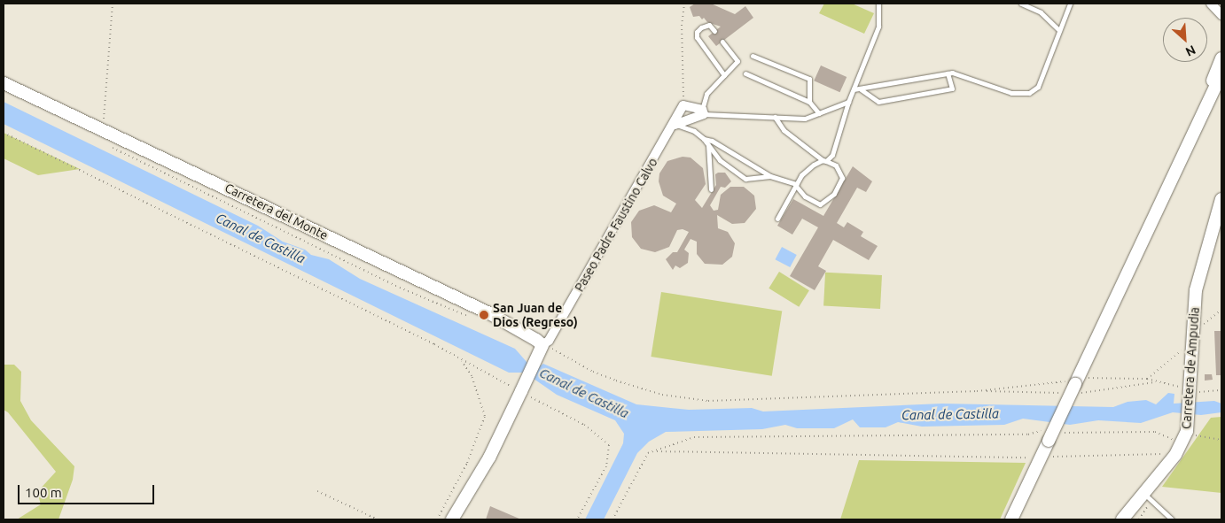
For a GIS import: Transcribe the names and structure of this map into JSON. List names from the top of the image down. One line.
{"streets":{"street":["Carretera del Monte","Paseo Padre Faustino Calvo","Carretera de Ampudia"]},"crossings":[["Carretera del Monte","Paseo Padre Faustino Calvo"]],"water":["Canal de Castilla"],"places":["San Juan de Dios (Regreso)"],"scale_bar":"100 m","north":"bottom right"}
